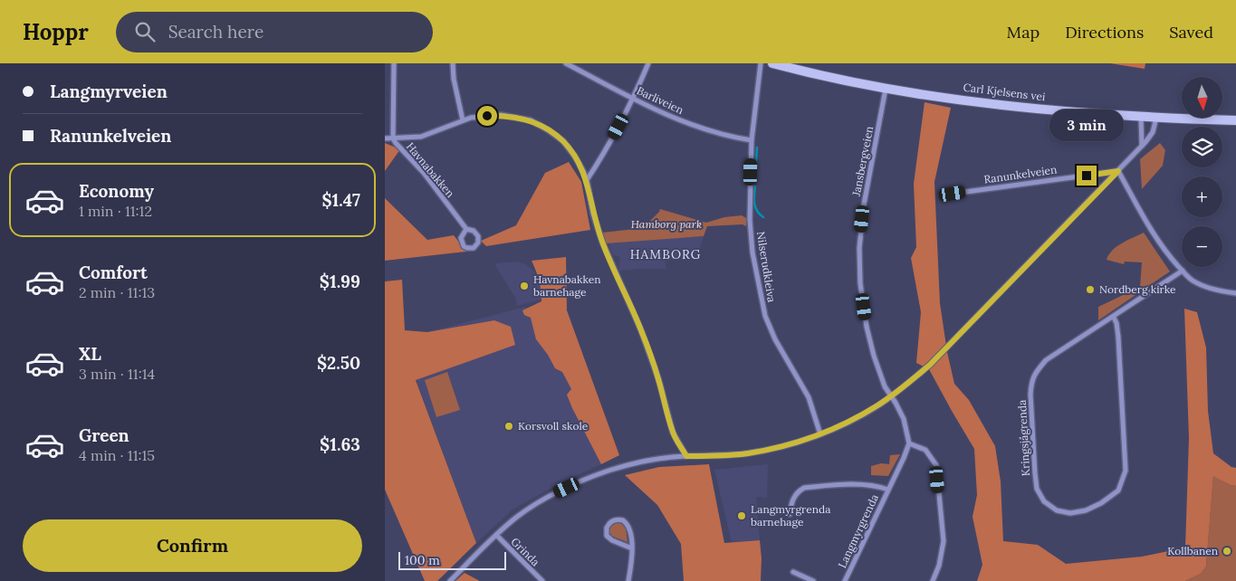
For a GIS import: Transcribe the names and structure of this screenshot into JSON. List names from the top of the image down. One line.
{"streets":{"main road":["Carl Kjelsens vei"],"street":["Barliveien","Jansbergveien","Havnabakken","Ranunkelveien","Nilserudkleiva","Kringsjågrenda","Langmyrgrenda","Grinda"]},"crossings":[["Carl Kjelsens vei","Jansbergveien"],["Barliveien","Nilserudkleiva"]],"districts":["HAMBORG"],"parks":["Hamborg park"],"places":["Havnabakken barnehage","Nordberg kirke","Korsvoll skole","Langmyrgrenda barnehage","Kollbanen"],"scale_bar":"100 m","north":"bottom","page":{"header":"Hoppr","search":"Search here","nav":["Map","Directions","Saved"],"banner":["Langmyrveien","Ranunkelveien"],"map_buttons":["+","−"],"bubble":"3 min","list":[{"name":"Economy","note":"1 min · 11:12","value":"$1.47"},{"name":"Comfort","note":"2 min · 11:13","value":"$1.99"},{"name":"XL","note":"3 min · 11:14","value":"$2.50"},{"name":"Green","note":"4 min · 11:15","value":"$1.63"}],"buttons":"Confirm","scale":"100 m"}}
